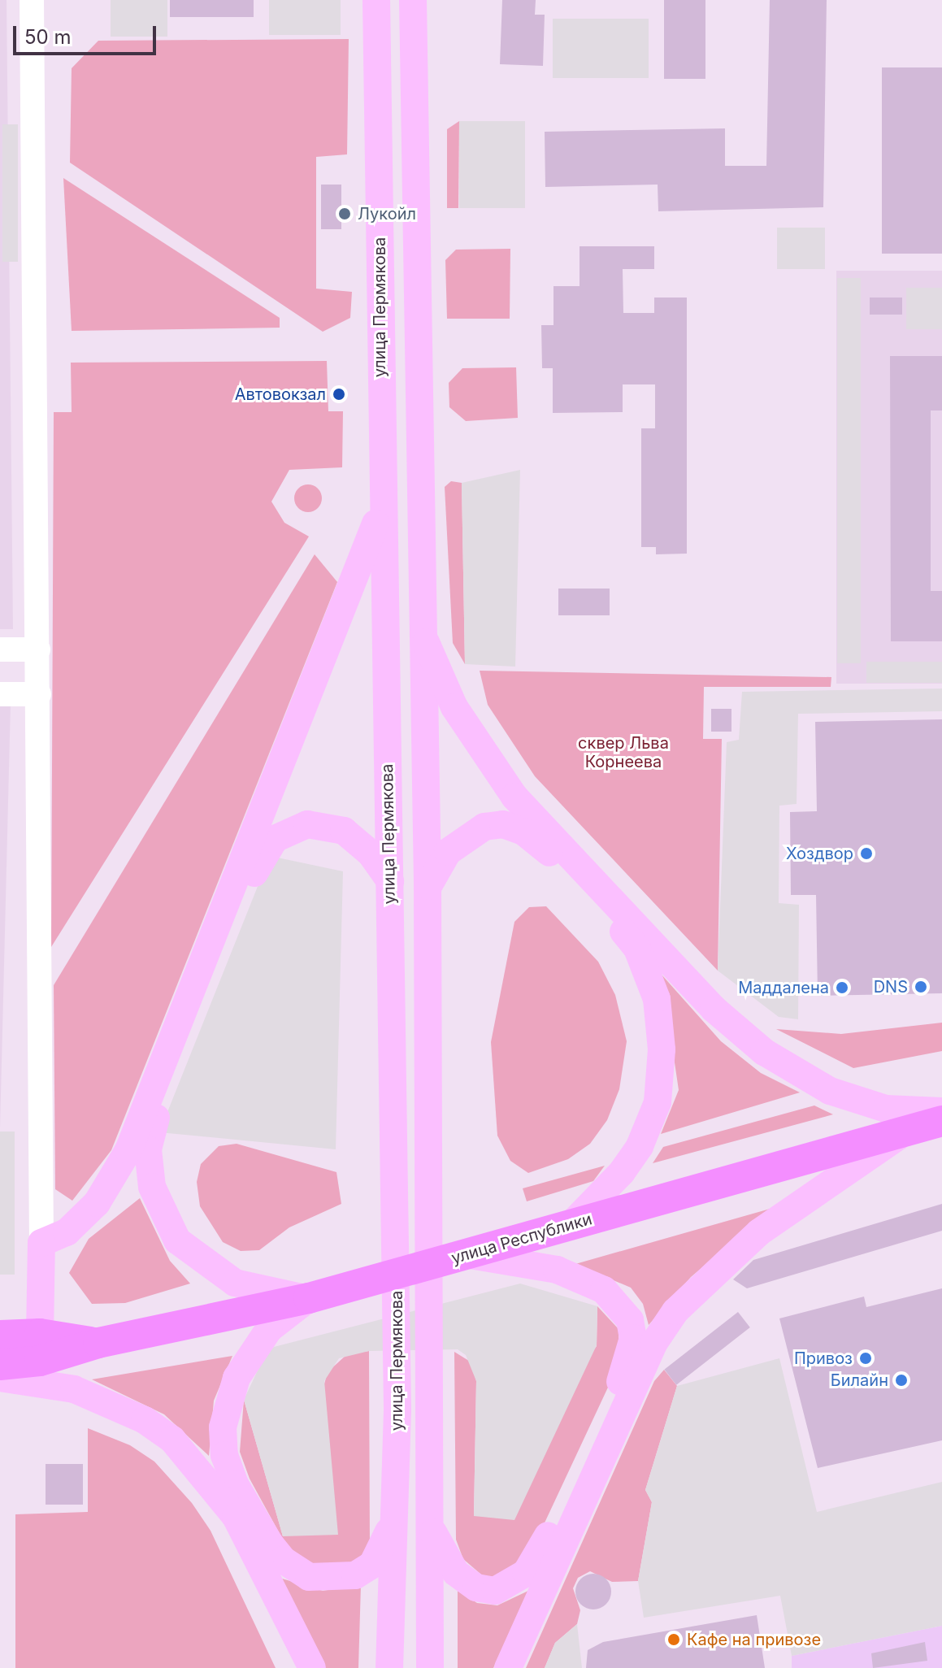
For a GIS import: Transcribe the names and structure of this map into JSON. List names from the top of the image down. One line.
{"streets":{"main road":["улица Пермякова","улица Республики"]},"parks":["сквер Льва Корнеева"],"places":["Лукойл","Автовокзал","Хоздвор","DNS","Маддалена","Привоз","Билайн","Кафе на привозе"],"scale_bar":"50 m"}
